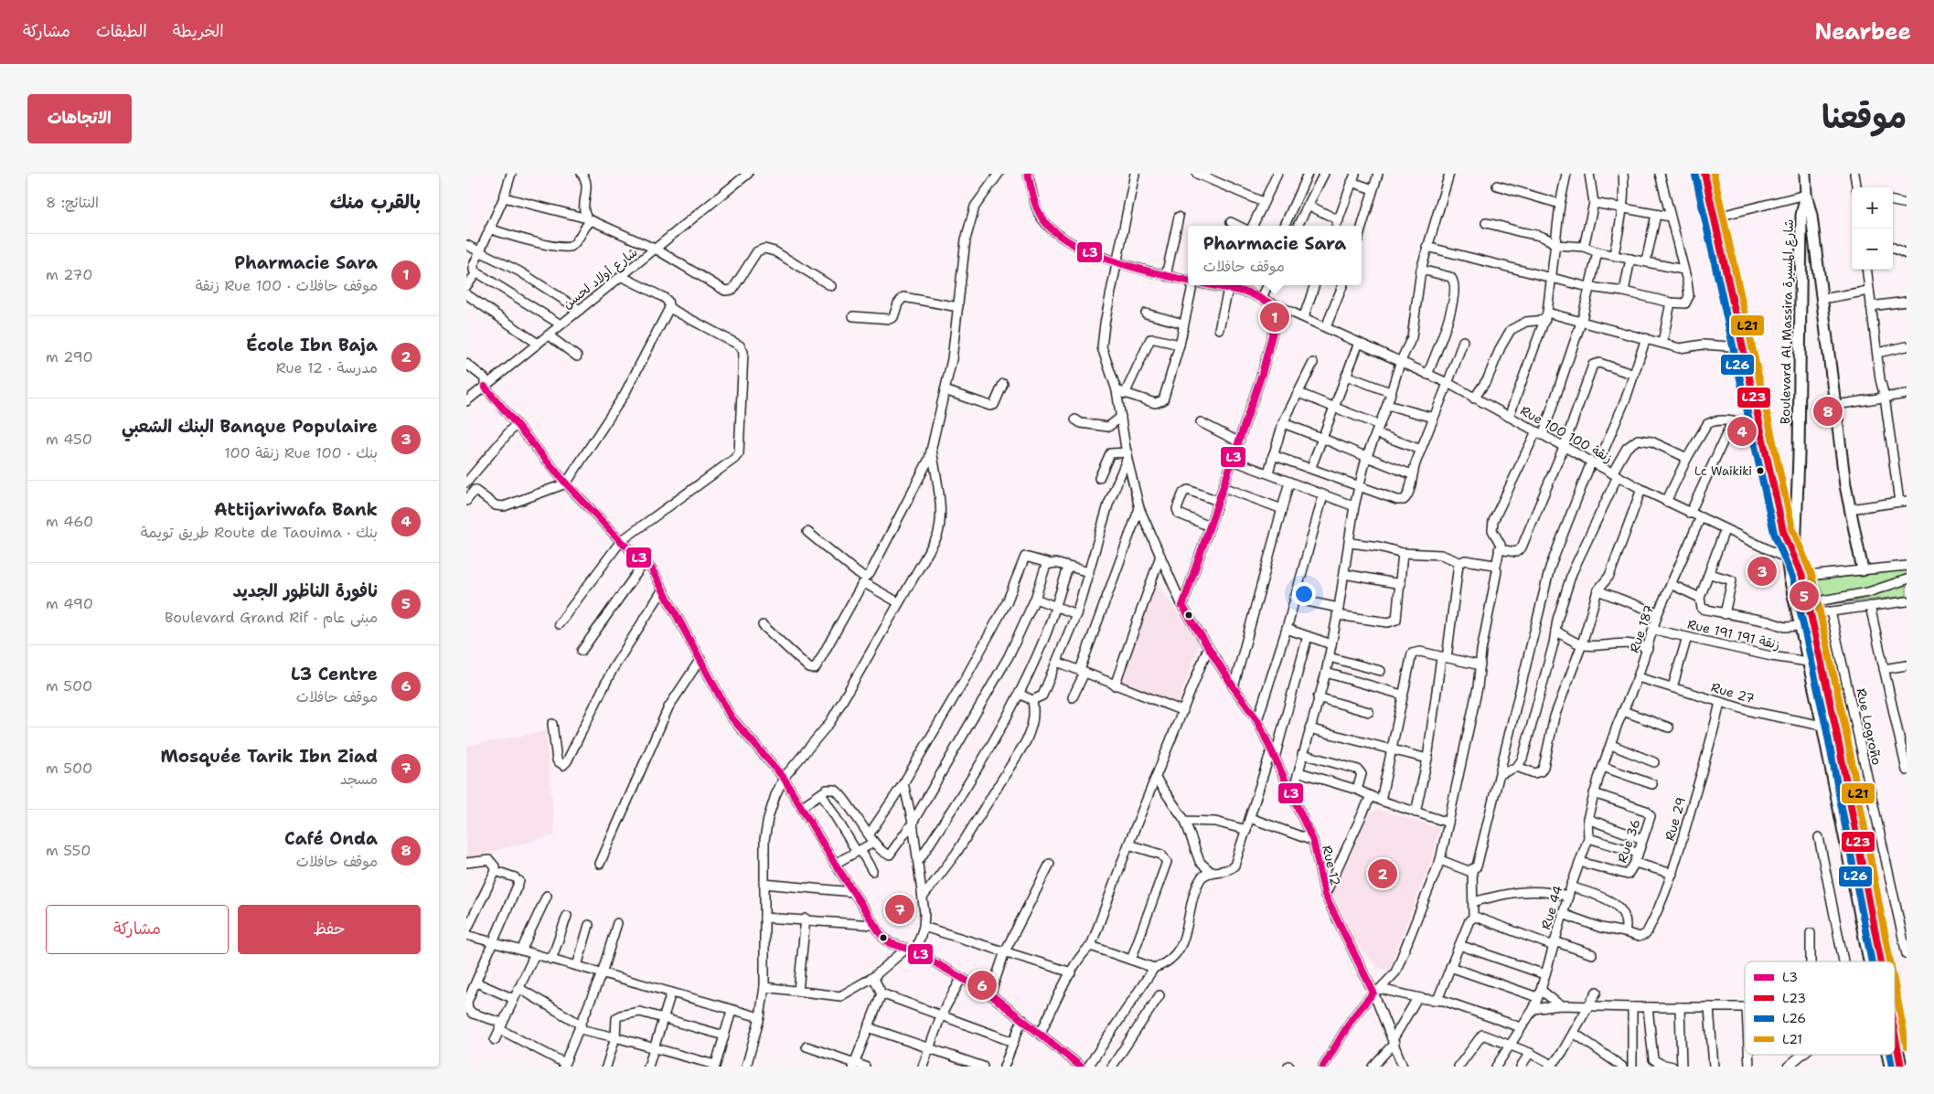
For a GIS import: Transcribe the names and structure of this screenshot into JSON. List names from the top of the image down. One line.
{"streets":{"main road":["Boulevard Al Massira شارع المسيرة"],"street":["شارع أولاد لحسن","Rue 100 زنقة 100","Rue 187","Rue 191 زنقة 191","Rue 27","Rue Logroño","Rue 29","Rue 36","Rue 12","Rue 44"]},"crossings":[["Boulevard Al Massira شارع المسيرة","Rue 100 زنقة 100"],["Rue 100 زنقة 100","Rue 187"],["Rue 100 زنقة 100","Rue 12"],["Rue 187","Rue 191 زنقة 191"],["Rue 187","Rue 27"],["Rue 187","Rue 44"],["Rue 27","Rue 29"],["Rue 36","Rue 44"]],"places":["Lc Waikiki"],"lines":["transit line L3","transit line L23","transit line L21","transit line L26"],"legend":["L3","L23","L26","L21"],"page":{"header":"Nearbee","nav":["الخريطة","الطبقات","مشاركة"],"title":"موقعنا","buttons":["الاتجاهات",["حفظ","مشاركة"]],"heading":["بالقرب منك","النتائج: 8"],"map_buttons":["+","−"],"popup":["Pharmacie Sara","موقف حافلات"],"list":[{"mark":"1","name":"Pharmacie Sara","note":"موقف حافلات · Rue 100 زنقة","value":"270 m"},{"mark":"2","name":"École Ibn Baja","note":"مدرسة · Rue 12","value":"290 m"},{"mark":"3","name":"Banque Populaire البنك الشعبي","note":"بنك · Rue 100 زنقة 100","value":"450 m"},{"mark":"4","name":"Attijariwafa Bank","note":"بنك · Route de Taouima طريق تويمة","value":"460 m"},{"mark":"5","name":"نافورة الناظور الجديد","note":"مبنى عام · Boulevard Grand Rif","value":"490 m"},{"mark":"6","name":"L3 Centre","note":"موقف حافلات","value":"500 m"},{"mark":"7","name":"Mosquée Tarik Ibn Ziad","note":"مسجد","value":"500 m"},{"mark":"8","name":"Café Onda","note":"موقف حافلات","value":"550 m"}],"pins":["1","8","4","3","5","2","7","6"]}}
